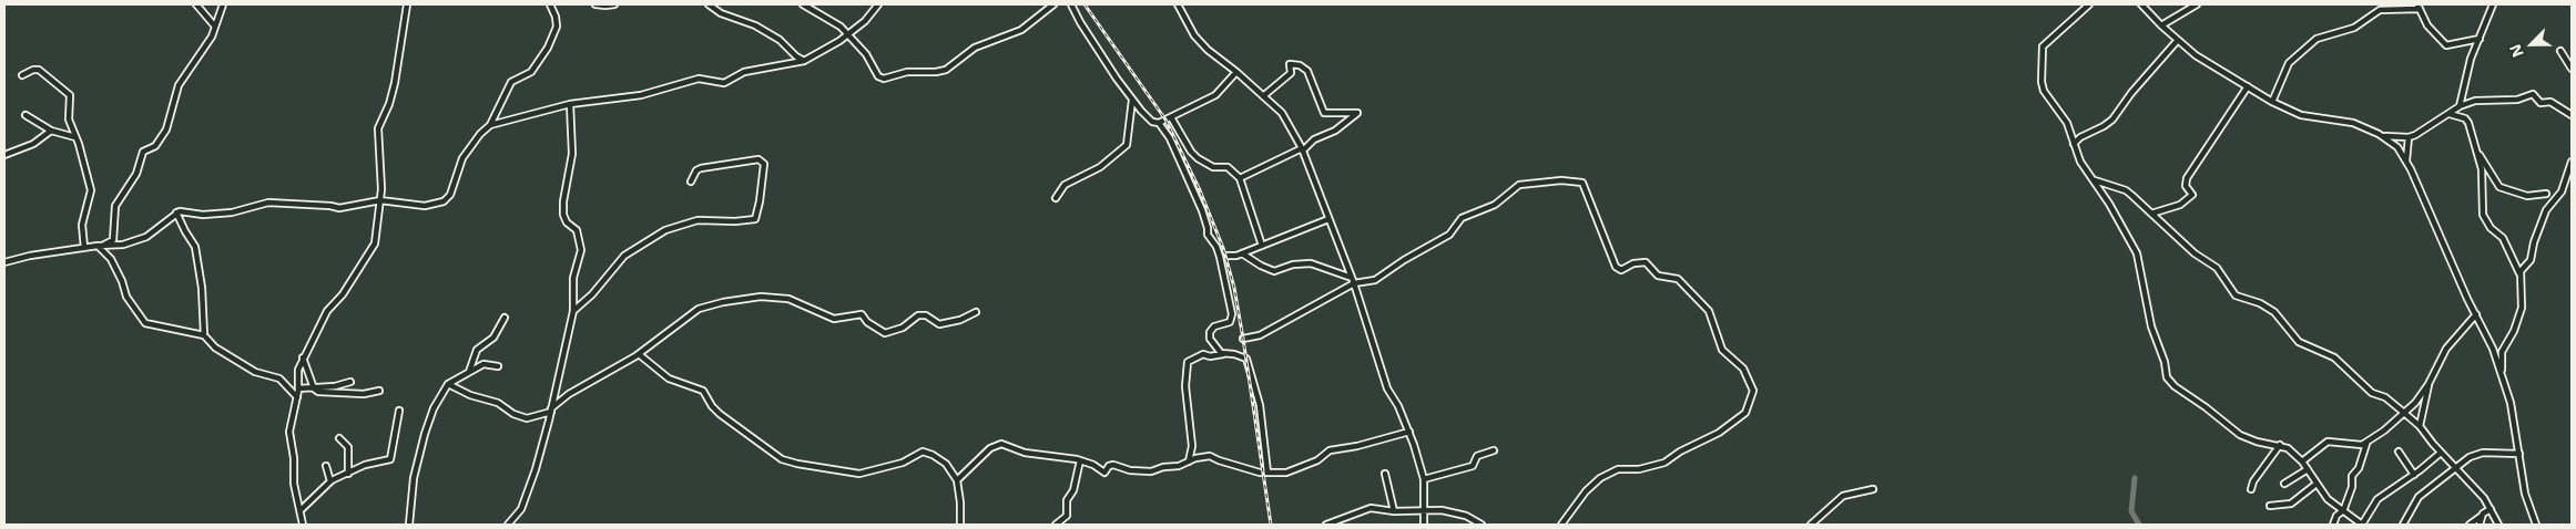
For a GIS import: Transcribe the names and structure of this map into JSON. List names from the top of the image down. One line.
{"north":"bottom left"}
